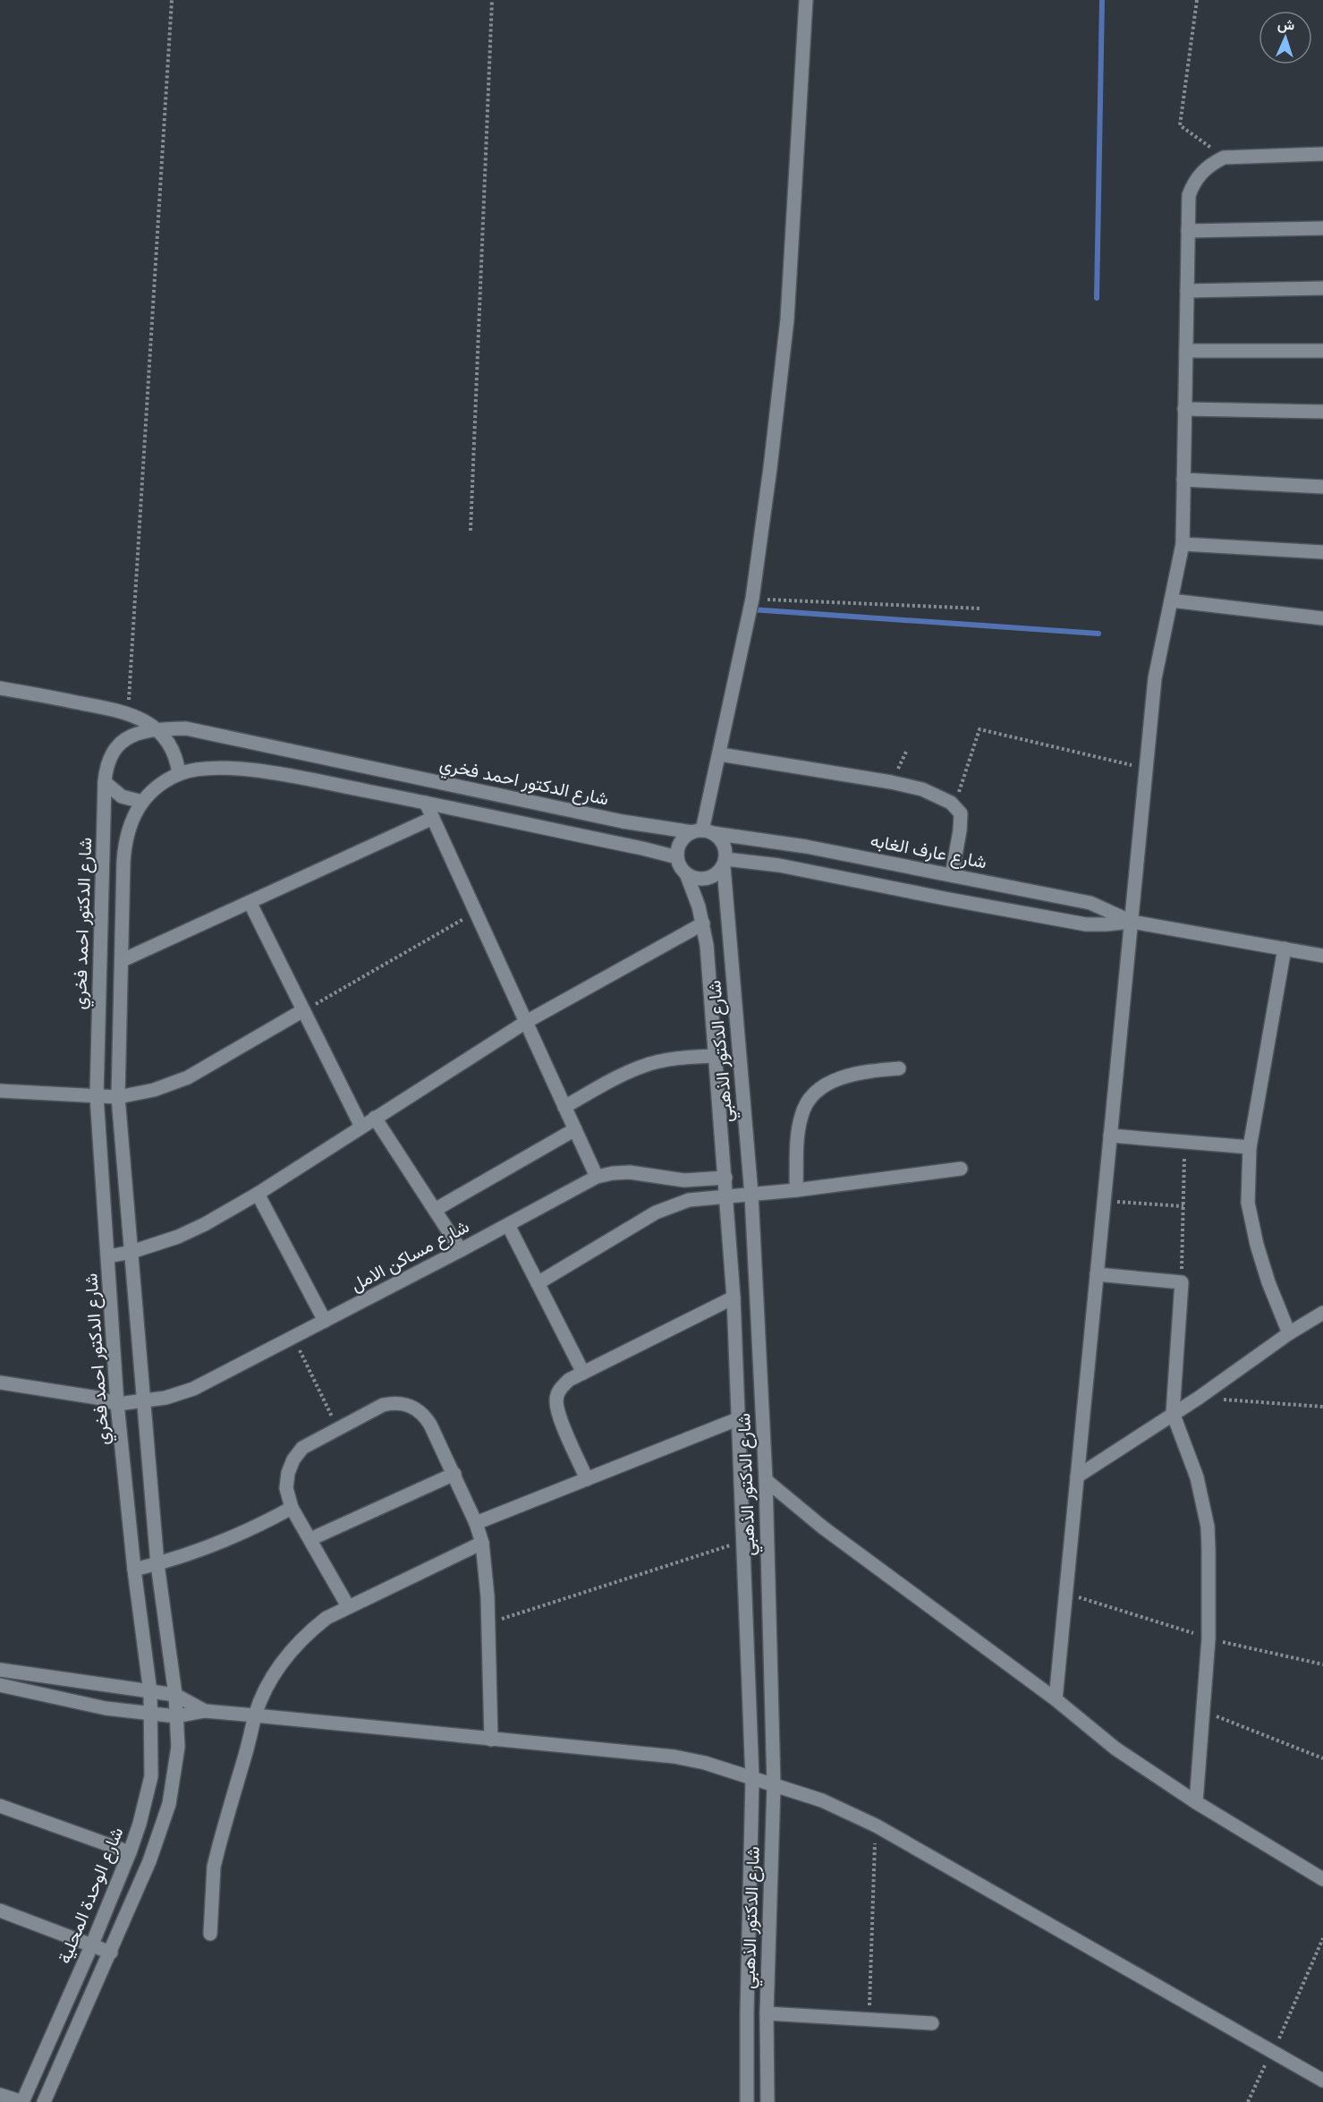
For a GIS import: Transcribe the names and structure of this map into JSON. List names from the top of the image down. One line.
{"streets":{"street":["شارع الدكتور احمد فخري","شارع عارف الغابه","شارع الدكتور الذهبي","شارع مساكن الامل","شارع الوحدة المحلية"]},"crossings":[["شارع الدكتور احمد فخري","شارع عارف الغابه"],["شارع الدكتور احمد فخري","شارع الدكتور الذهبي"],["شارع الدكتور احمد فخري","شارع مساكن الامل"],["شارع الدكتور احمد فخري","شارع الوحدة المحلية"],["شارع عارف الغابه","شارع الدكتور الذهبي"],["شارع الدكتور الذهبي","شارع مساكن الامل"]],"north":"top"}
